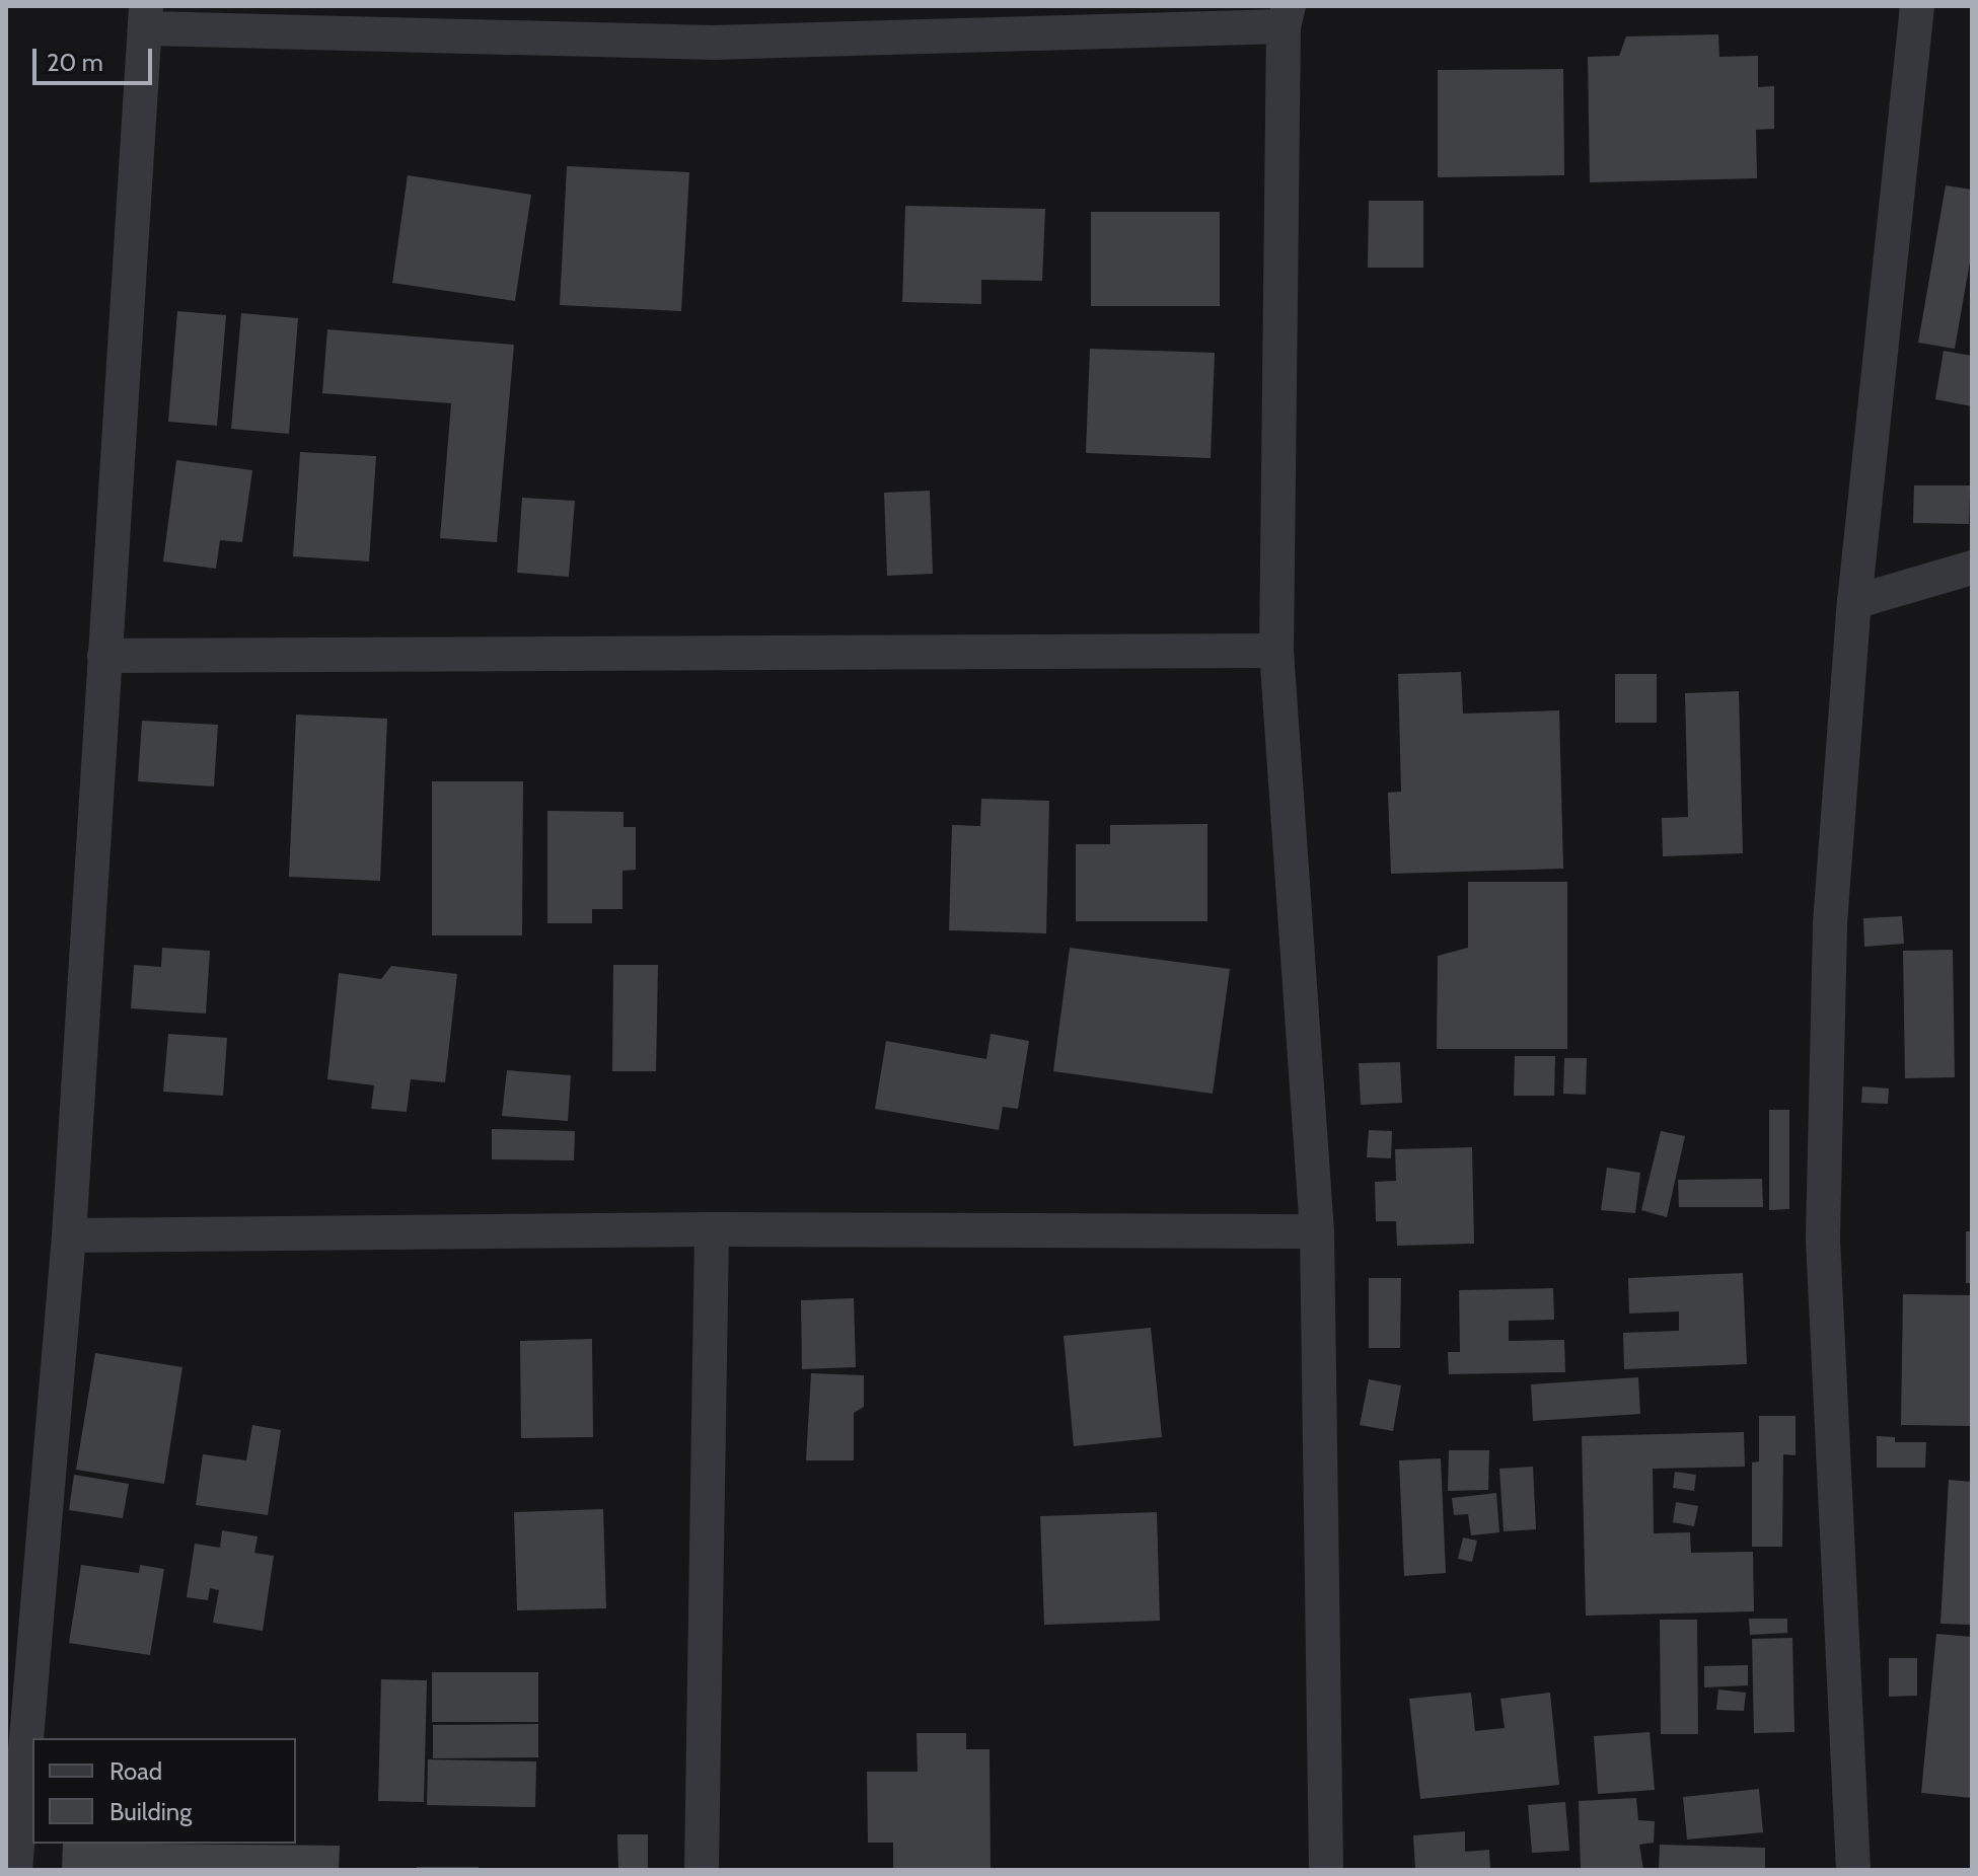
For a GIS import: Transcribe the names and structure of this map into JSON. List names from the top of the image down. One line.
{"legend":["Road","Building"],"scale_bar":"20 m"}
